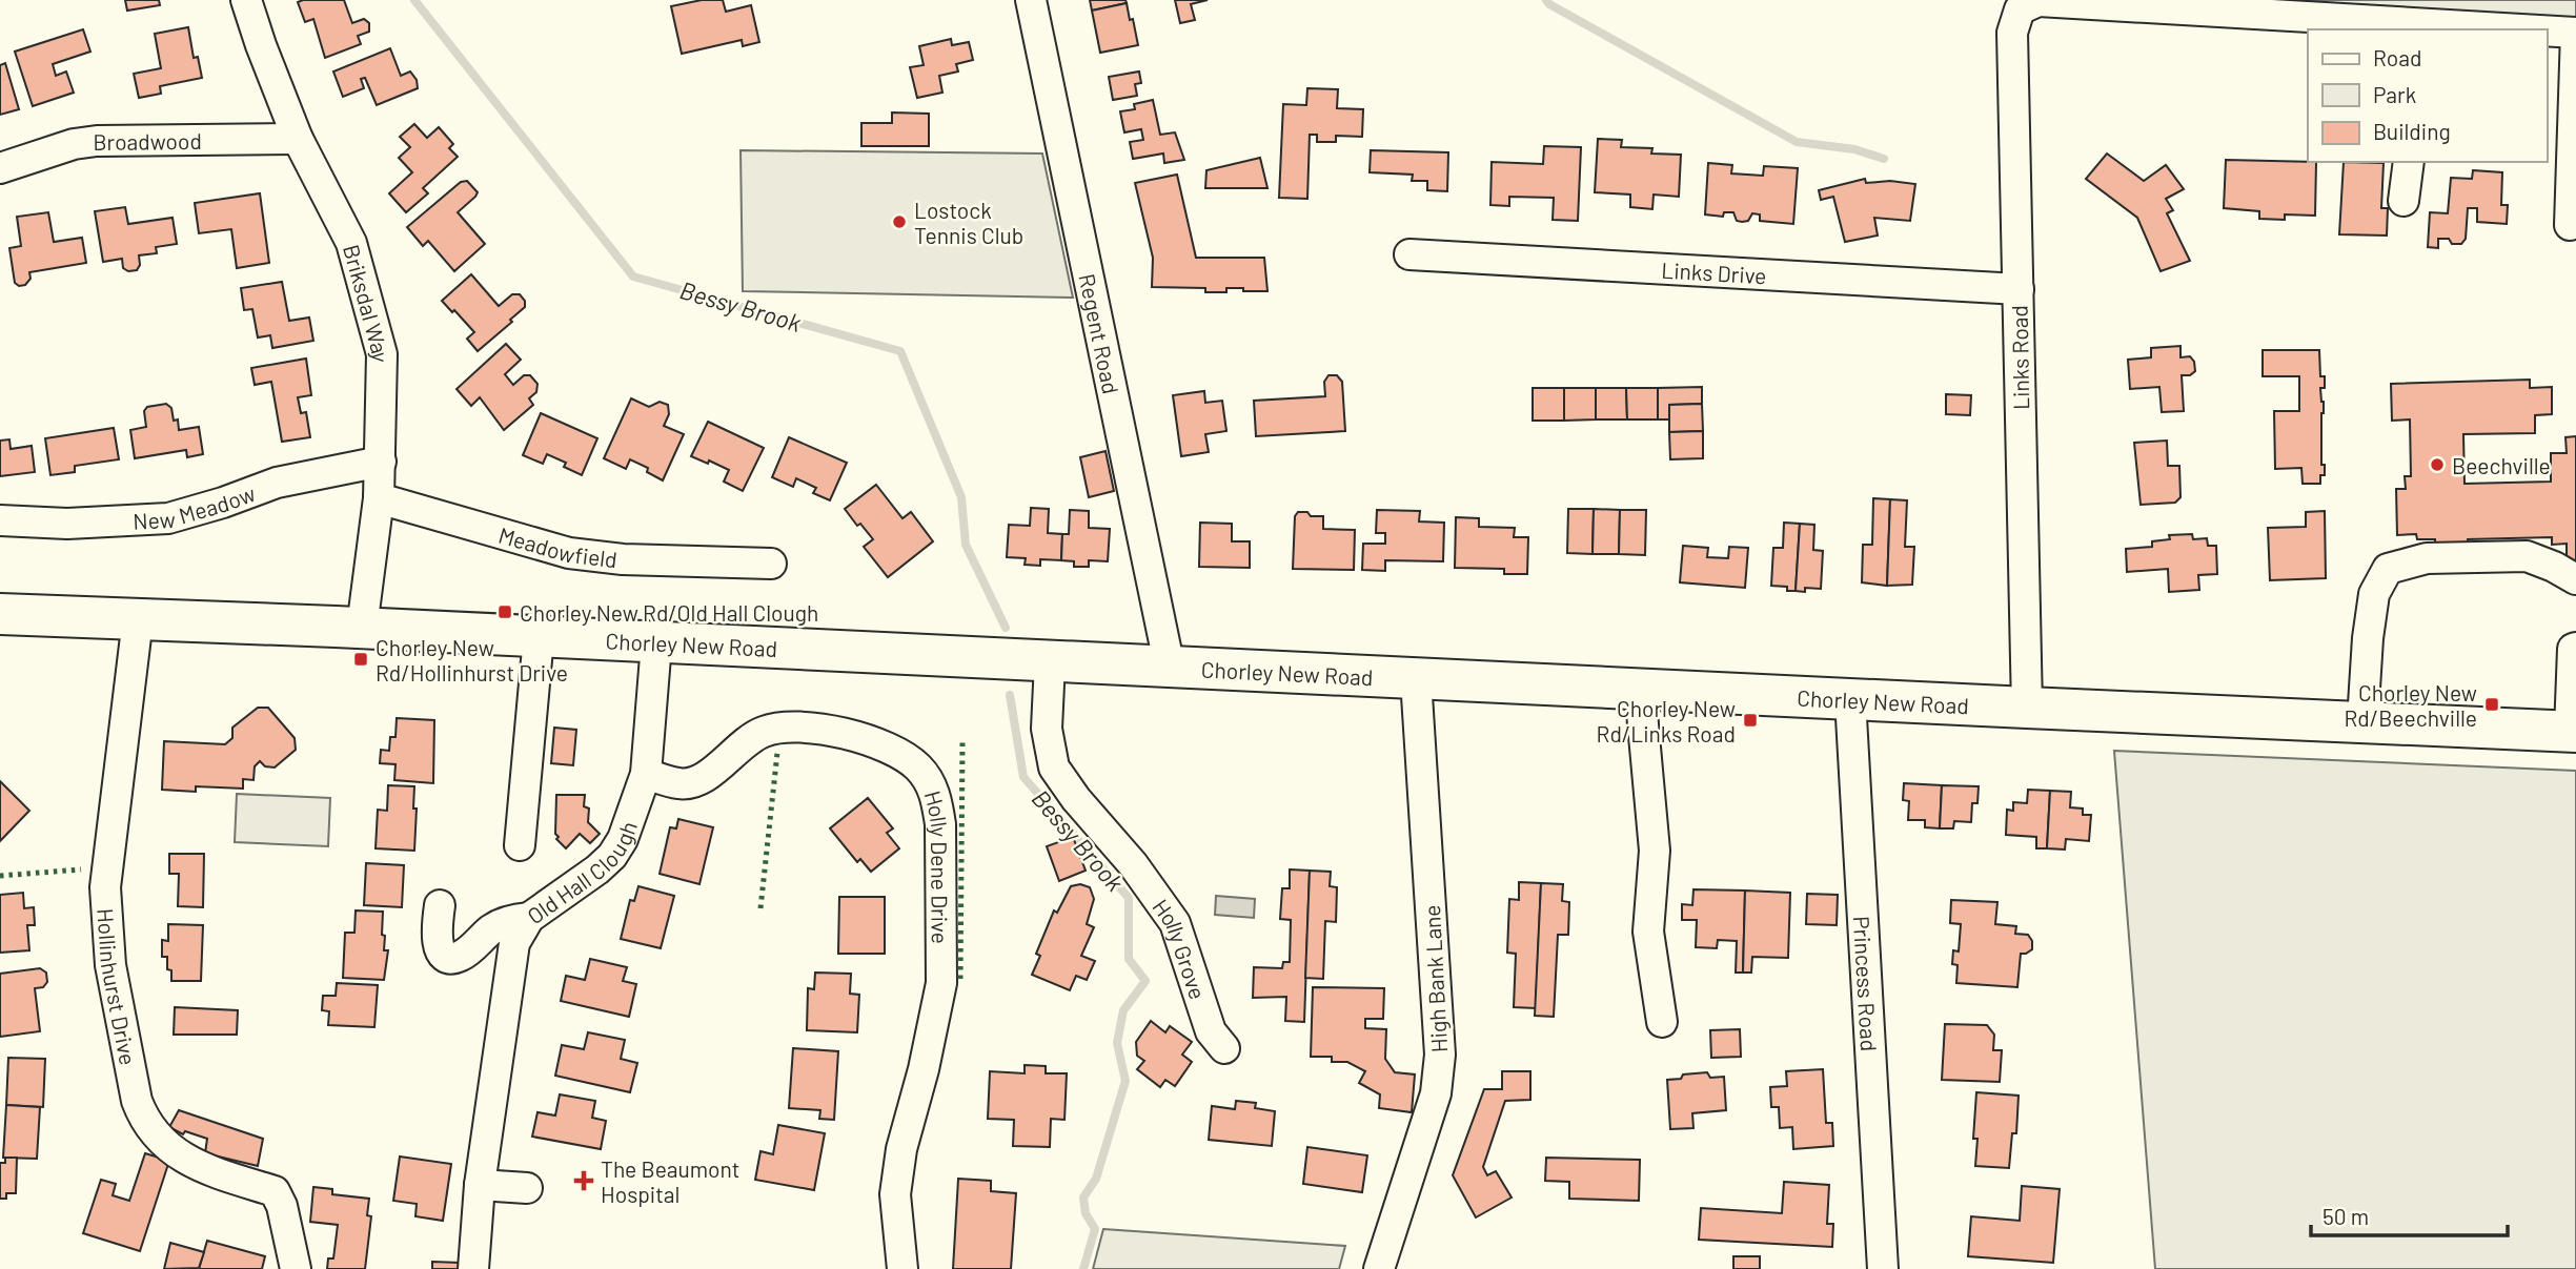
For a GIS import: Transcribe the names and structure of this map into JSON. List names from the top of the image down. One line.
{"streets":{"highway":["Chorley New Road"],"street":["Broadwood","Links Drive","Briksdal Way","Regent Road","Links Road","New Meadow","Meadowfield","Old Hall Clough","Holly Dene Drive","Holly Grove","High Bank Lane","Princess Road","Hollinhurst Drive"]},"crossings":[["Broadwood","Briksdal Way"],["Links Drive","Links Road"],["Briksdal Way","New Meadow"],["Briksdal Way","Meadowfield"],["Briksdal Way","Chorley New Road"],["Regent Road","Chorley New Road"],["Links Road","Chorley New Road"],["Chorley New Road","Old Hall Clough"],["Chorley New Road","Holly Grove"],["Chorley New Road","High Bank Lane"],["Chorley New Road","Princess Road"],["Chorley New Road","Hollinhurst Drive"],["Old Hall Clough","Holly Dene Drive"]],"water":["Bessy Brook"],"places":{"other":["Lostock Tennis Club","Beechville"],"transit":["Chorley New Rd/Old Hall Clough","Chorley New Rd/Hollinhurst Drive","Chorley New Rd/Beechville","Chorley New Rd/Links Road"],"health":["The Beaumont Hospital"]},"legend":["Road","Park","Building"],"scale_bar":"50 m"}
